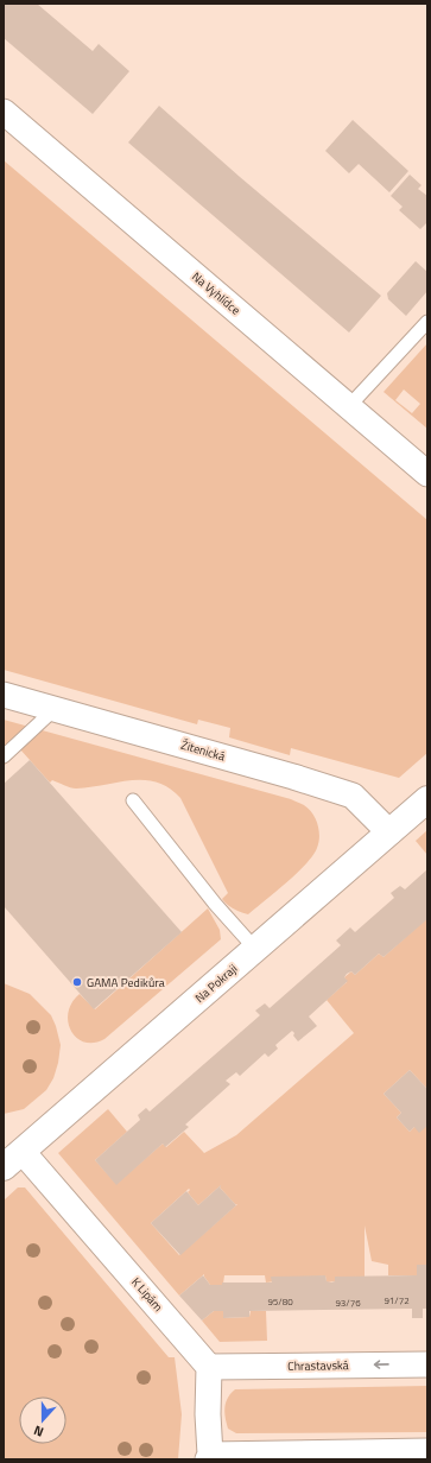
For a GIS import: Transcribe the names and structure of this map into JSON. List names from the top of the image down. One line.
{"streets":{"street":["Na Vyhlídce","Žitenická","Na Pokraji","K Lipám","Chrastavská"]},"crossings":[["Žitenická","Na Pokraji"],["Na Pokraji","K Lipám"],["K Lipám","Chrastavská"]],"places":["GAMA Pedikůra"],"house_numbers":["91/72","95/80","93/76"],"north":"bottom"}
